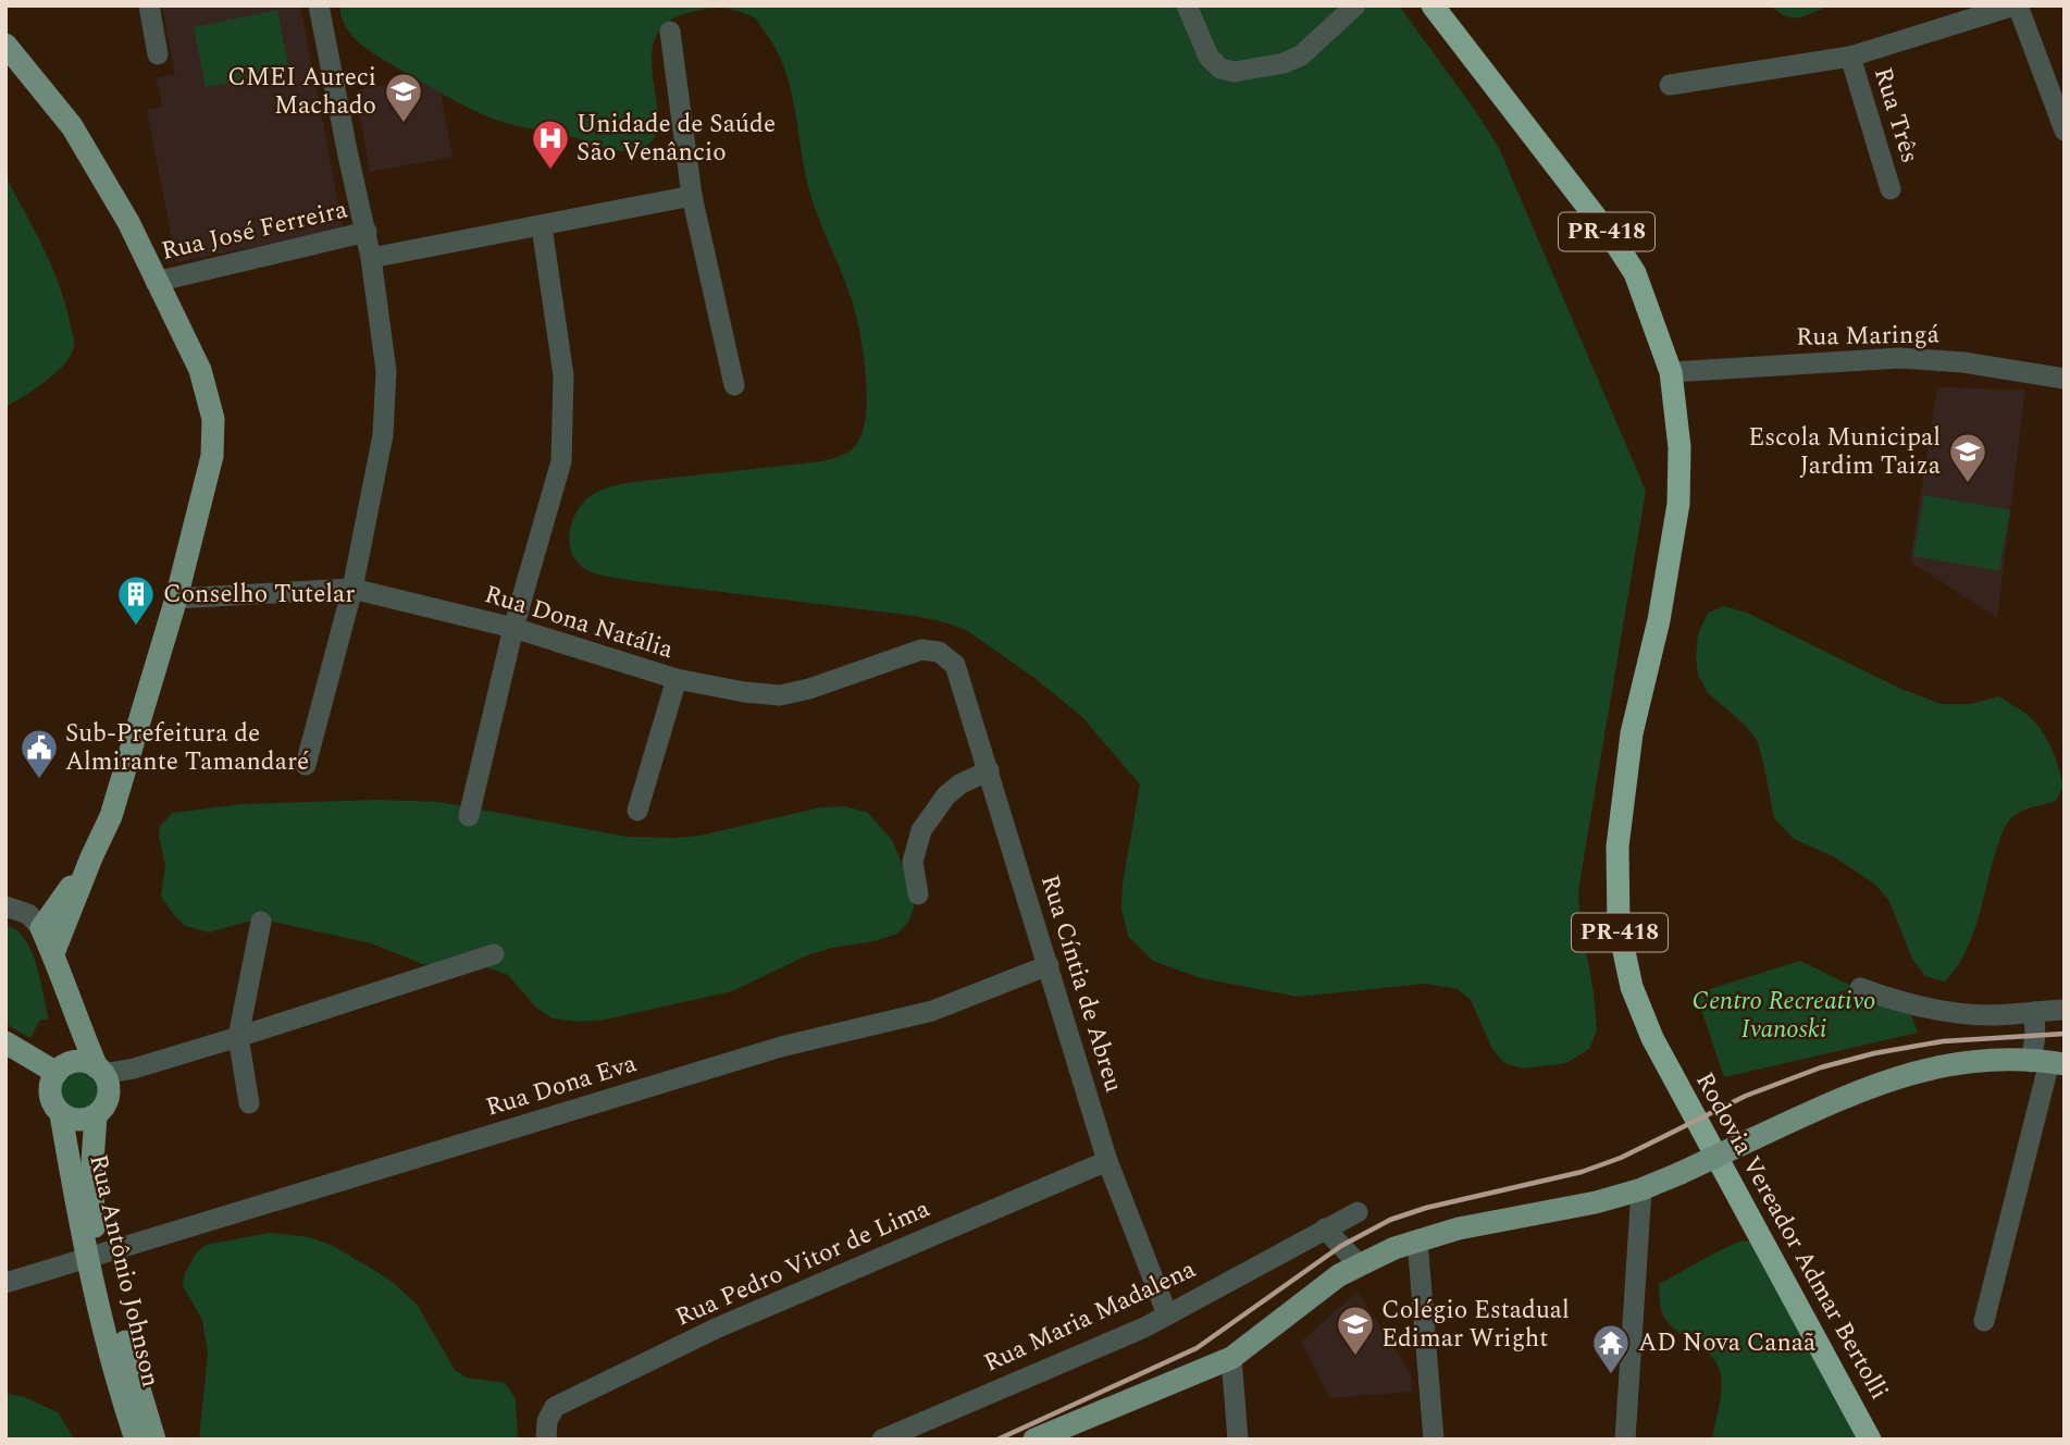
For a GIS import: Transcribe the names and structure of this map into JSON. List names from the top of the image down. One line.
{"streets":{"highway":["PR-418","Rodovia Vereador Admar Bertolli"],"main road":["Rua Antônio Johnson"],"street":["Rua Três","Rua José Ferreira","Rua Maringá","Rua Dona Natália","Rua Cíntia de Abreu","Rua Dona Eva","Rua Pedro Vitor de Lima","Rua Maria Madalena"]},"crossings":[["Rua Maringá","Rodovia Vereador Admar Bertolli"],["Rua Dona Natália","Rua Cíntia de Abreu"],["Rua Cíntia de Abreu","Rua Dona Eva"],["Rua Cíntia de Abreu","Rua Pedro Vitor de Lima"],["Rua Cíntia de Abreu","Rua Maria Madalena"],["Rua Dona Eva","Rua Antônio Johnson"]],"parks":["Centro Recreativo Ivanoski"],"places":{"school or university":["CMEI Aureci Machado","Escola Municipal Jardim Taiza","Colégio Estadual Edimar Wright"],"hospital":["Unidade de Saúde São Venâncio"],"building":["Conselho Tutelar"],"public building":["Sub-Prefeitura de Almirante Tamandaré"],"temple":["AD Nova Canaã"]}}
